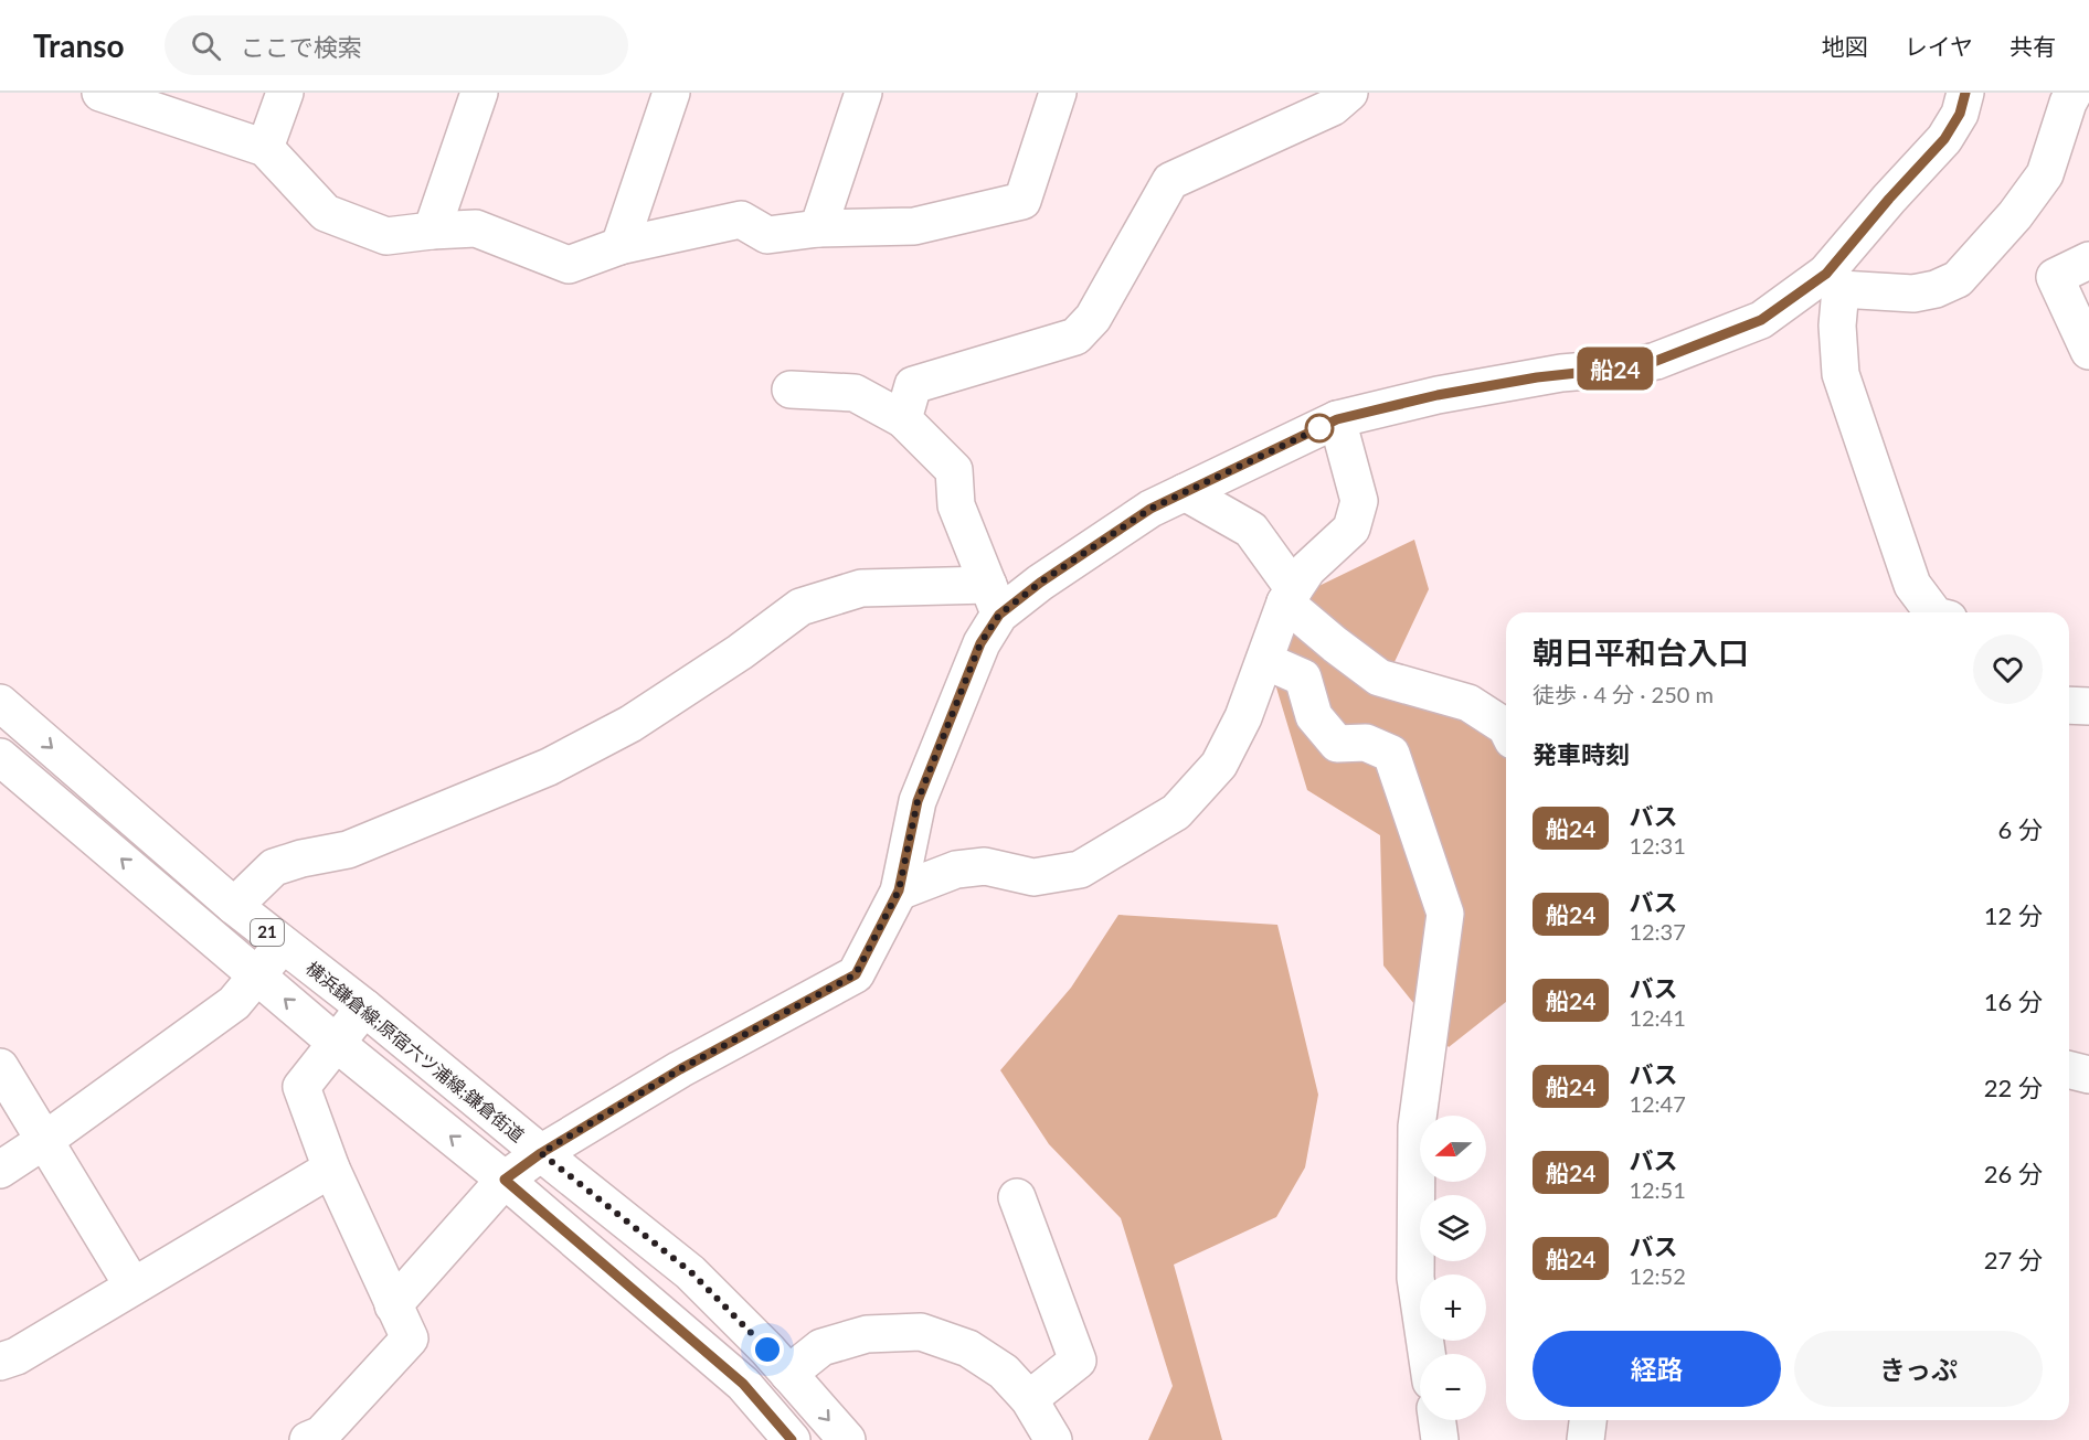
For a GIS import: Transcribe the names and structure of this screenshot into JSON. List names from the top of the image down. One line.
{"streets":{"street":["21","横浜鎌倉線;原宿六ツ浦線;鎌倉街道"]},"lines":["bus line 船24"],"north":"left","page":{"header":"Transo","search":"ここで検索","nav":["地図","レイヤ","共有"],"on_map":"船24","heading":[["朝日平和台入口","徒歩 · 4 分 · 250 m"],"発車時刻"],"list":[{"mark":"船24","name":"バス","note":"12:31","value":"6 分"},{"mark":"船24","name":"バス","note":"12:37","value":"12 分"},{"mark":"船24","name":"バス","note":"12:41","value":"16 分"},{"mark":"船24","name":"バス","note":"12:47","value":"22 分"},{"mark":"船24","name":"バス","note":"12:51","value":"26 分"},{"mark":"船24","name":"バス","note":"12:52","value":"27 分"}],"map_buttons":["+","−"],"buttons":["経路","きっぷ"]}}
